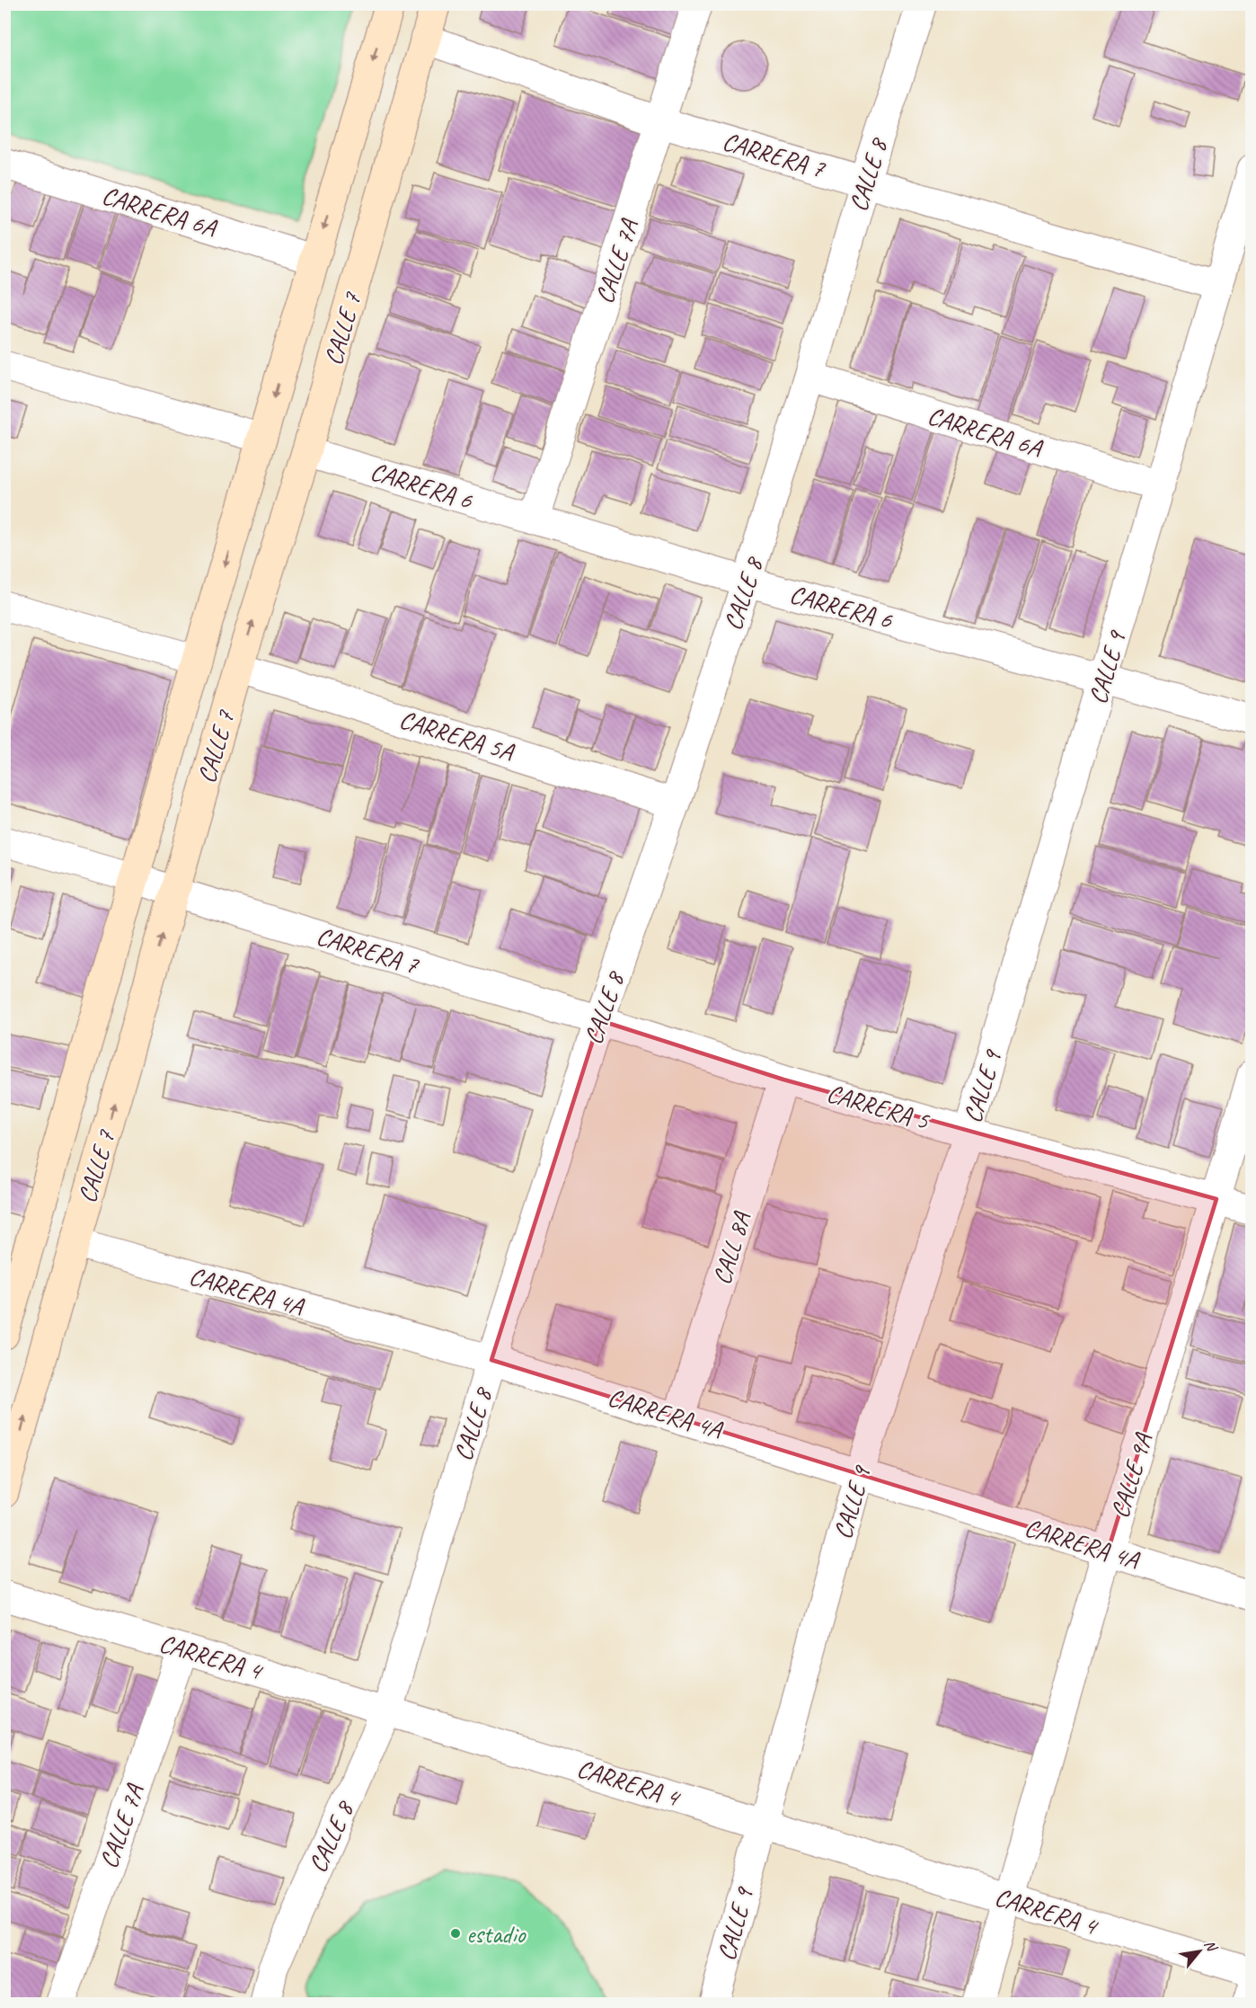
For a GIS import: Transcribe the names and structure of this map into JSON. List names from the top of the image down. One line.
{"streets":{"main road":["CALLE 7"],"street":["CARRERA 7","CALLE 8","CARRERA 6A","CALLE 7A","CARRERA 6","CALLE 9","CARRERA 5A","CARRERA 5","CALL 8A","CARRERA 4A","CALLE 9A","CARRERA 4"]},"crossings":[["CARRERA 7","CALLE 8"],["CARRERA 7","CALLE 7A"],["CARRERA 7","CALLE 7"],["CARRERA 7","CALLE 9"],["CARRERA 7","CARRERA 5"],["CALLE 8","CARRERA 6A"],["CALLE 8","CARRERA 6"],["CALLE 8","CARRERA 5A"],["CALLE 8","CARRERA 5"],["CALLE 8","CARRERA 4A"],["CALLE 8","CARRERA 4"],["CARRERA 6A","CALLE 7"],["CARRERA 6A","CALLE 9"],["CALLE 7A","CARRERA 6"],["CALLE 7A","CARRERA 4"],["CALLE 7","CARRERA 6"],["CALLE 7","CARRERA 5A"],["CALLE 7","CARRERA 4A"],["CARRERA 6","CALLE 9"],["CALLE 9","CARRERA 5"],["CALLE 9","CARRERA 4A"],["CALLE 9","CARRERA 4"],["CARRERA 5","CALL 8A"],["CARRERA 5","CALLE 9A"],["CALL 8A","CARRERA 4A"],["CARRERA 4A","CALLE 9A"],["CALLE 9A","CARRERA 4"]],"places":["estadio"],"north":"top right"}
